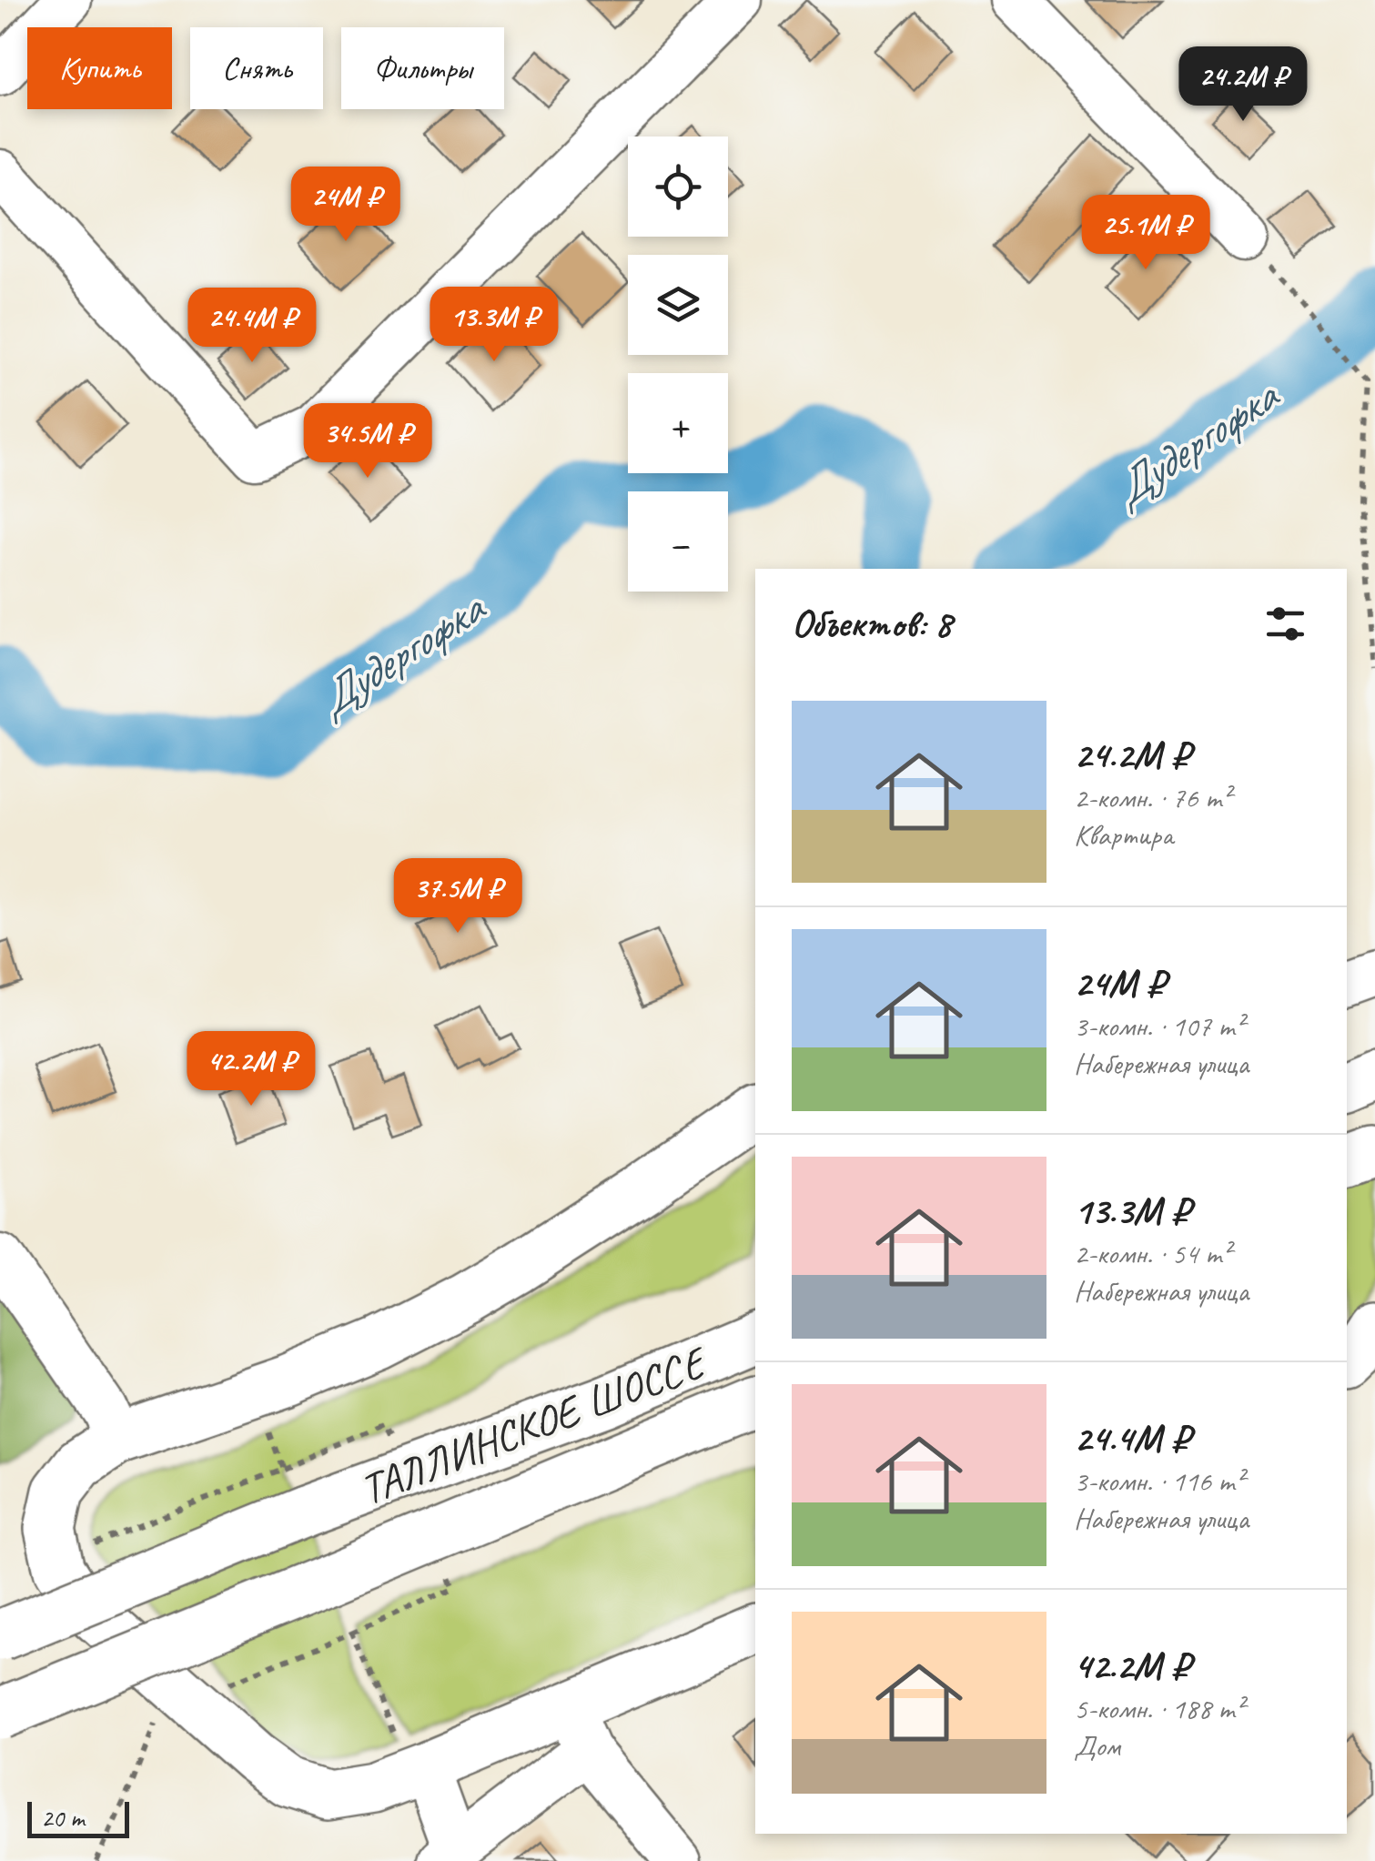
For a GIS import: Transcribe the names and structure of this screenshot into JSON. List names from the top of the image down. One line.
{"streets":{"main road":["ТАЛЛИНСКОЕ ШОССЕ"]},"water":["Дудергофка"],"scale_bar":"20 m","page":{"chip":["Купить","Снять","Фильтры"],"price":["24.2M ₽","24M ₽","25.1M ₽","13.3M ₽","24.4M ₽","34.5M ₽","37.5M ₽","42.2M ₽"],"map_buttons":["+","−"],"heading":"Объектов: 8","list":[{"name":"24.2M ₽","note":"2-комн. · 76 m² · Квартира"},{"name":"24M ₽","note":"3-комн. · 107 m² · Набережная улица"},{"name":"13.3M ₽","note":"2-комн. · 54 m² · Набережная улица"},{"name":"24.4M ₽","note":"3-комн. · 116 m² · Набережная улица"},{"name":"42.2M ₽","note":"5-комн. · 188 m² · Дом"}],"scale":"20 m"}}
